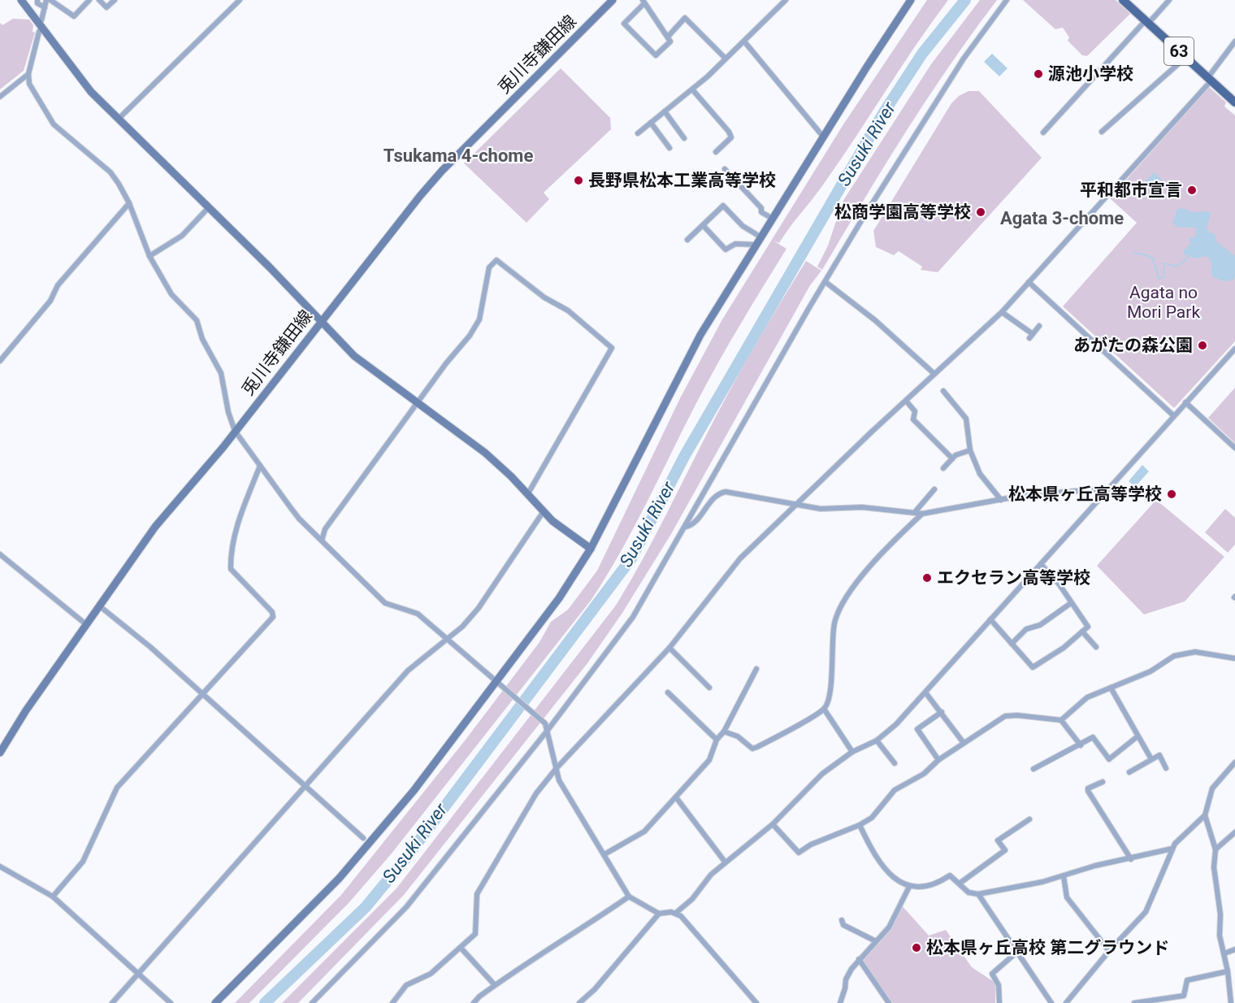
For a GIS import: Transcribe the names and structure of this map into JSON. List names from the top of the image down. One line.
{"streets":{"main road":["63"],"street":["兎川寺鎌田線"]},"districts":["Tsukama 4-chome","Agata 3-chome"],"water":["Susuki River"],"parks":["Agata no Mori Park"],"places":["源池小学校","長野県松本工業高等学校","平和都市宣言","松商学園高等学校","あがたの森公園","松本県ヶ丘高等学校","エクセラン高等学校","松本県ヶ丘高校 第二グラウンド"]}
